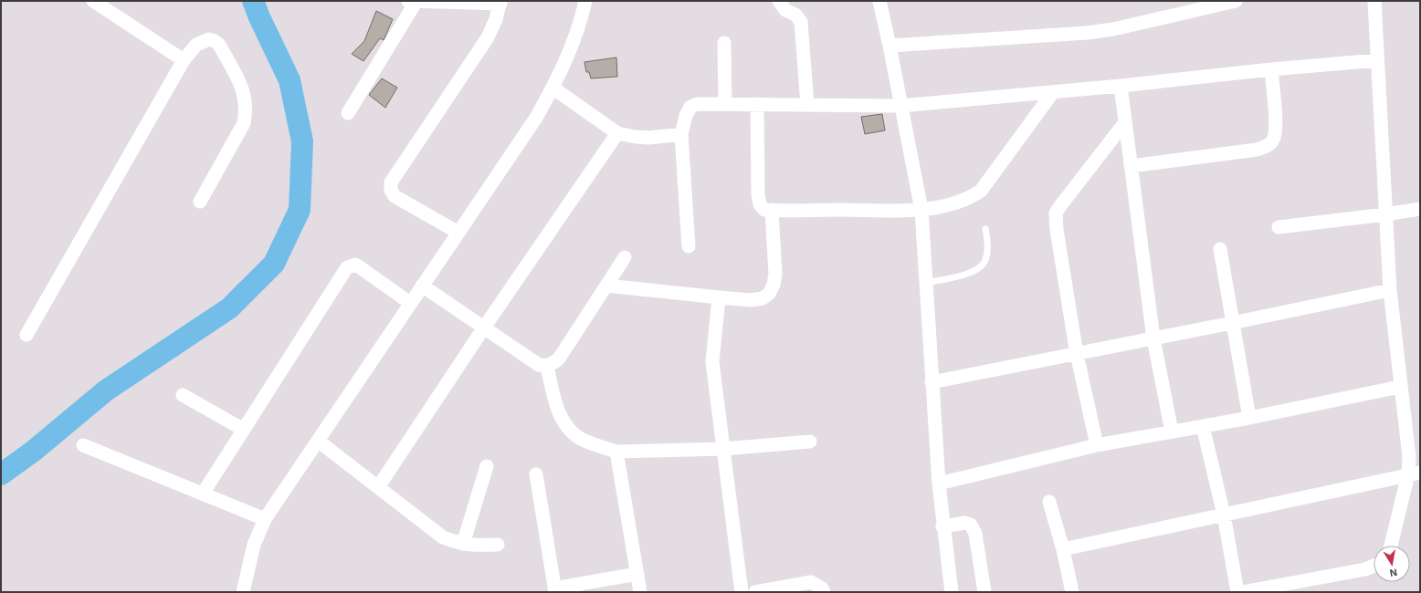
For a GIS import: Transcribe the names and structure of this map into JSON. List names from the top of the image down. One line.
{"north":"bottom"}
